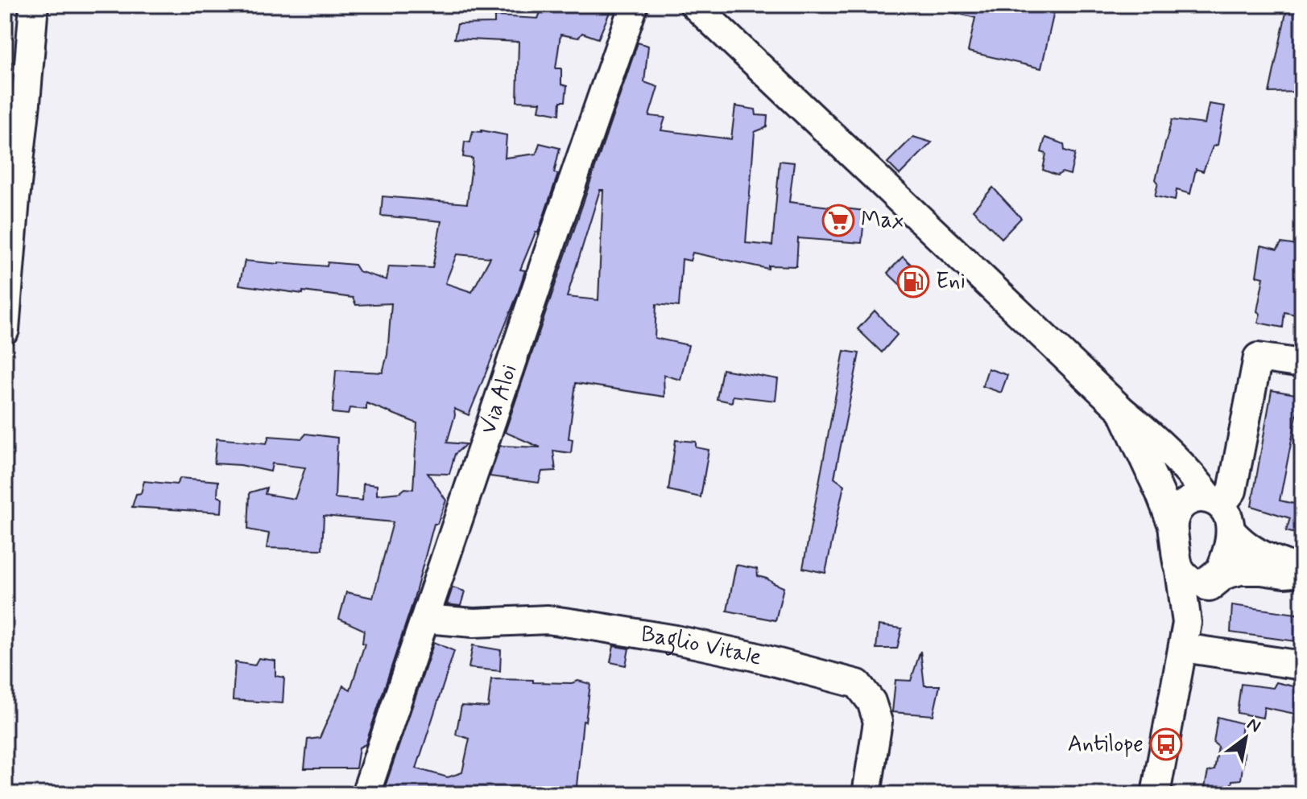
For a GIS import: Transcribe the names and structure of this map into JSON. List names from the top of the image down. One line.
{"streets":{"street":["Via Aloi","Baglio Vitale"]},"crossings":[["Via Aloi","Baglio Vitale"]],"places":{"supermarket":["Max"],"fuel station":["Eni"],"bus stop":["Antilope"]},"north":"top right"}
